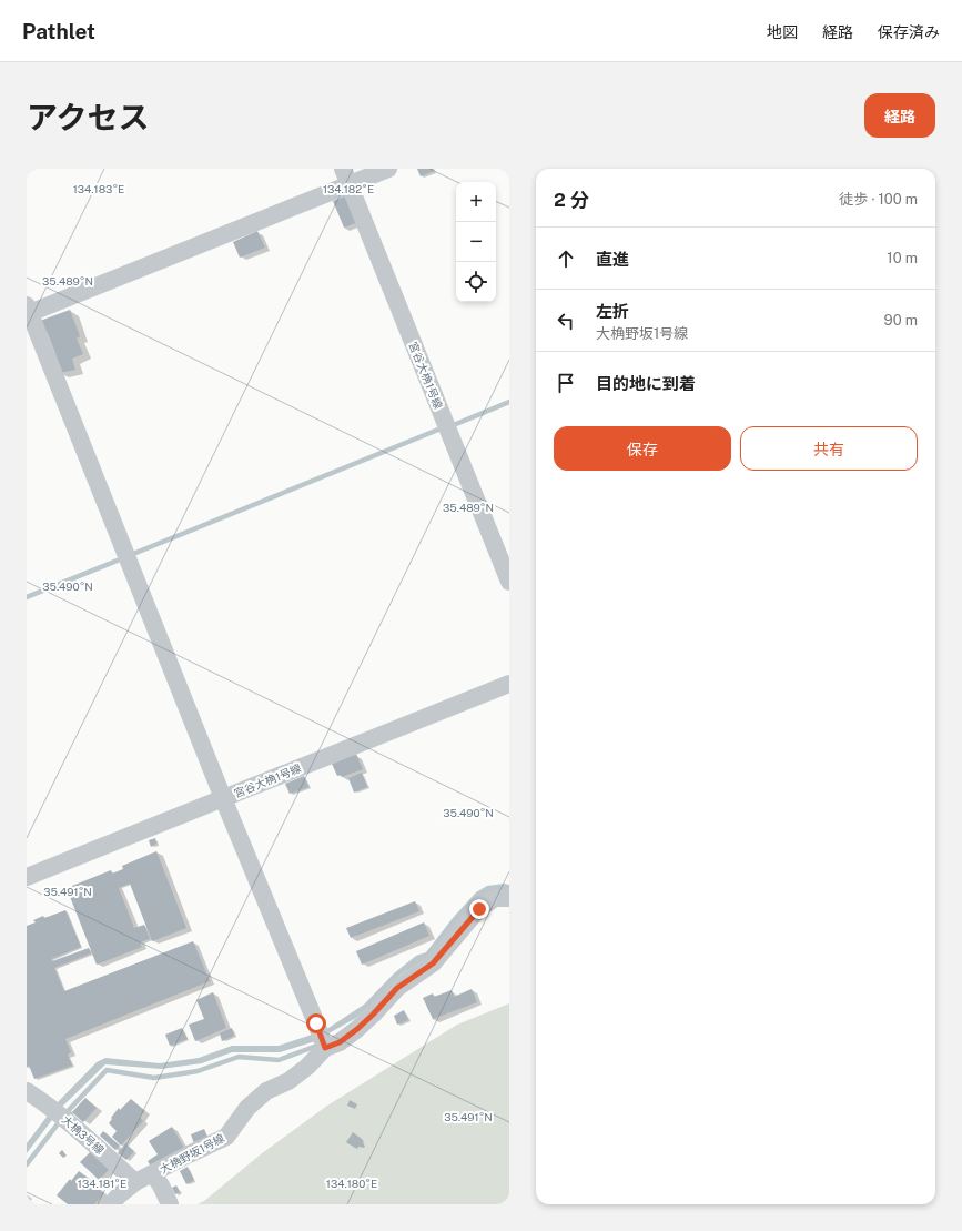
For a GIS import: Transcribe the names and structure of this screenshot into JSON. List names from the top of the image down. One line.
{"streets":{"street":["宮谷大桷1号線","大桷3号線","大桷野坂1号線"]},"crossings":[["大桷3号線","大桷野坂1号線"]],"page":{"header":"Pathlet","nav":["地図","経路","保存済み"],"title":"アクセス","buttons":["経路",["保存","共有"]],"heading":["2 分","徒歩 · 100 m"],"map_buttons":["+","−"],"list":[["直進","10 m"],["左折","大桷野坂1号線","90 m"],"目的地に到着"]},"coordinates":["134.183°E","134.182°E","35.489°N","35.490°N","35.491°N","134.181°E","134.180°E"]}
